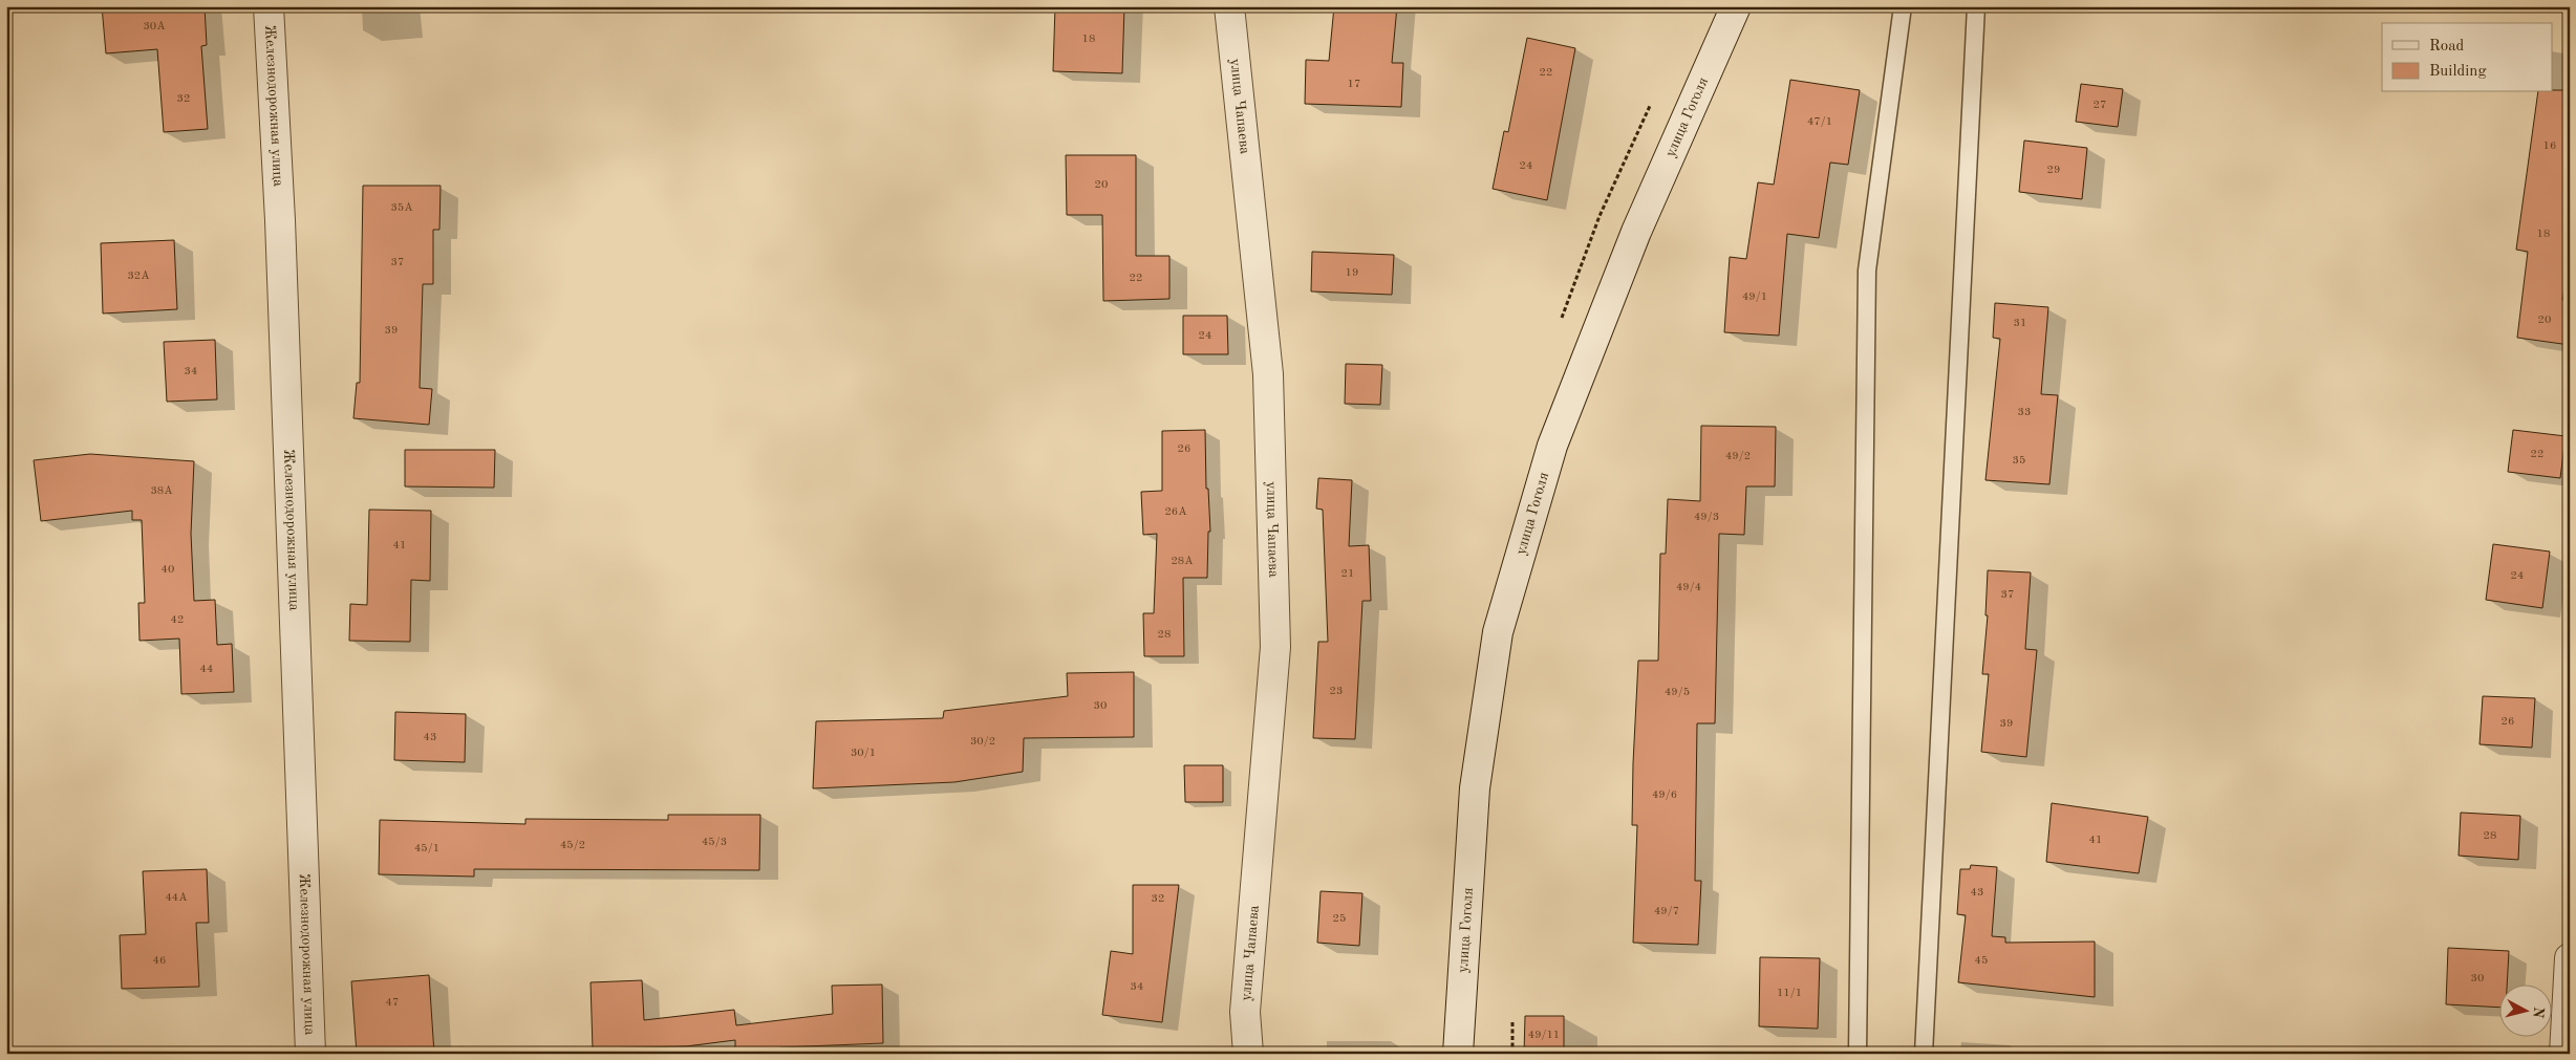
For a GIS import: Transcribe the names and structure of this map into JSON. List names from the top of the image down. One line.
{"streets":{"street":["Железнодорожная улица","улица Чапаева","улица Гоголя"]},"house_numbers":["30А","18","22","17","32","27","47/1","16","24","29","20","35А","18","37","19","32А","22","49/1","20","31","39","24","34","33","26","22","49/2","35","38А","26А","49/3","41","28А","40","21","24","49/4","37","42","28","44","23","49/5","30","26","39","43","30/2","30/1","49/6","28","41","45/3","45/2","45/1","43","44А","32","49/7","25","46","45","30","34","11/1","47","49/11"],"legend":["Road","Building"],"north":"right"}
